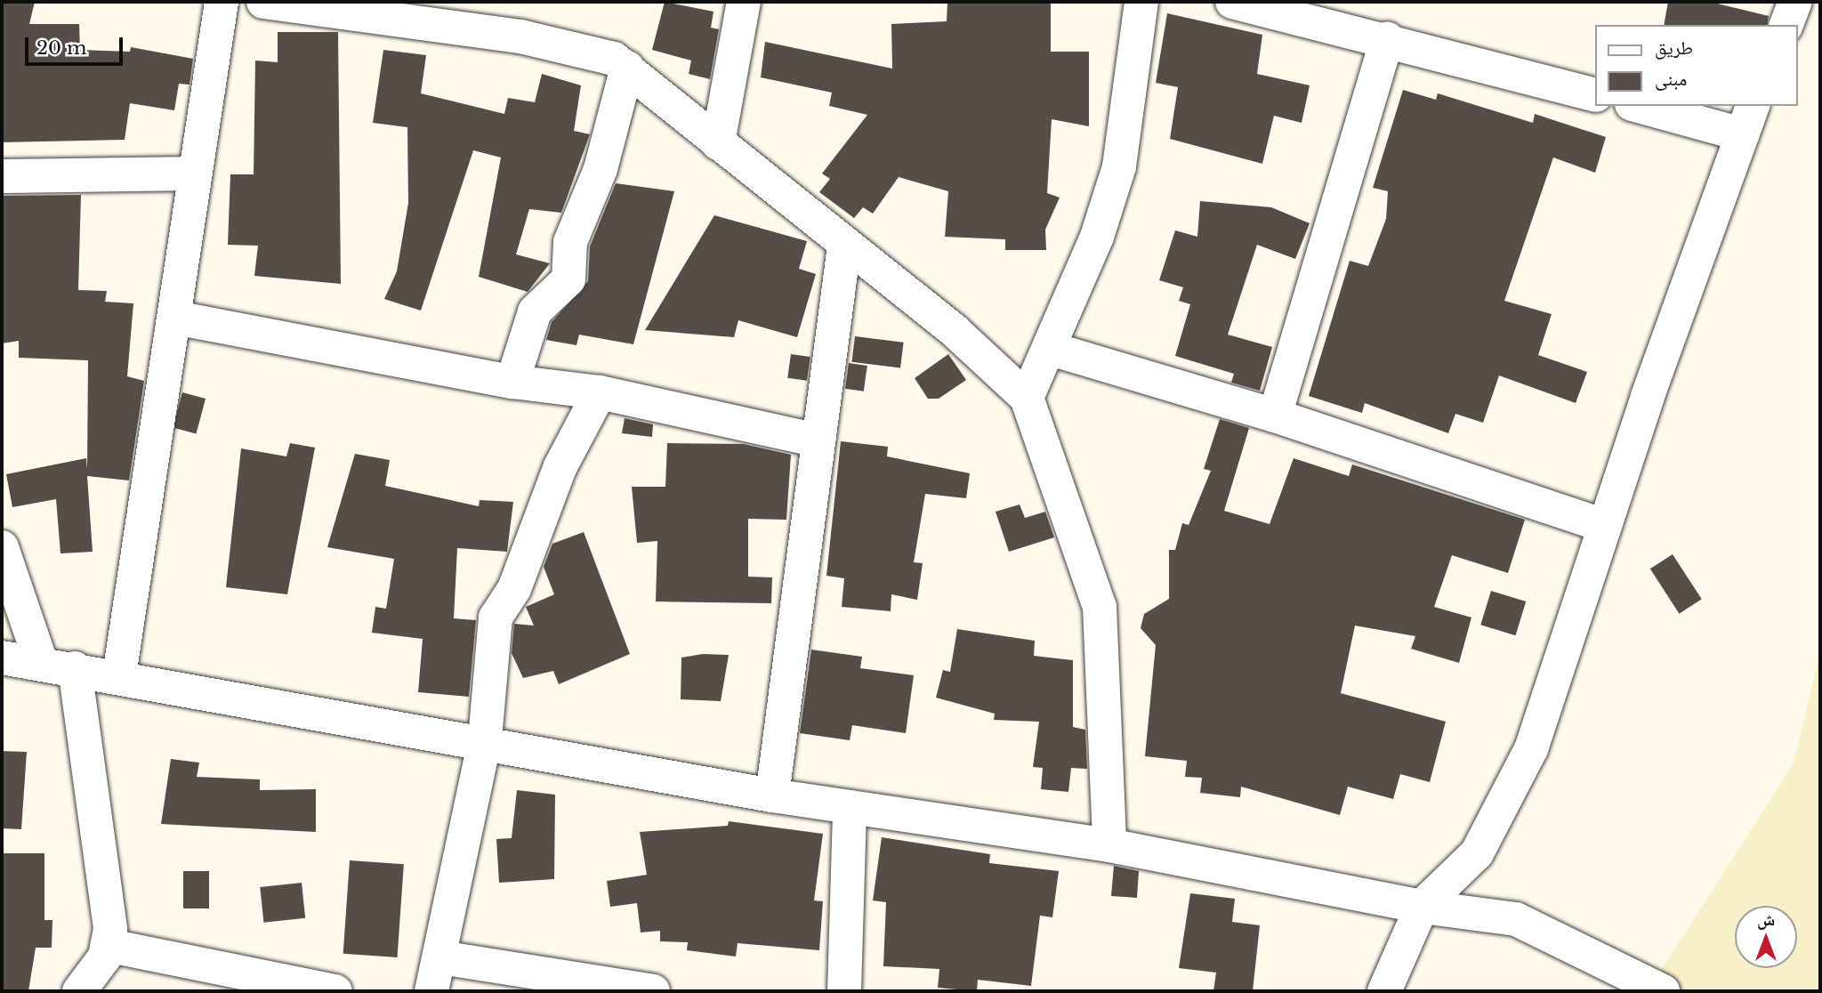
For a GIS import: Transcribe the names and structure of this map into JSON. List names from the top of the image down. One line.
{"legend":["طريق","مبنى"],"scale_bar":"20 m","north":"top"}
